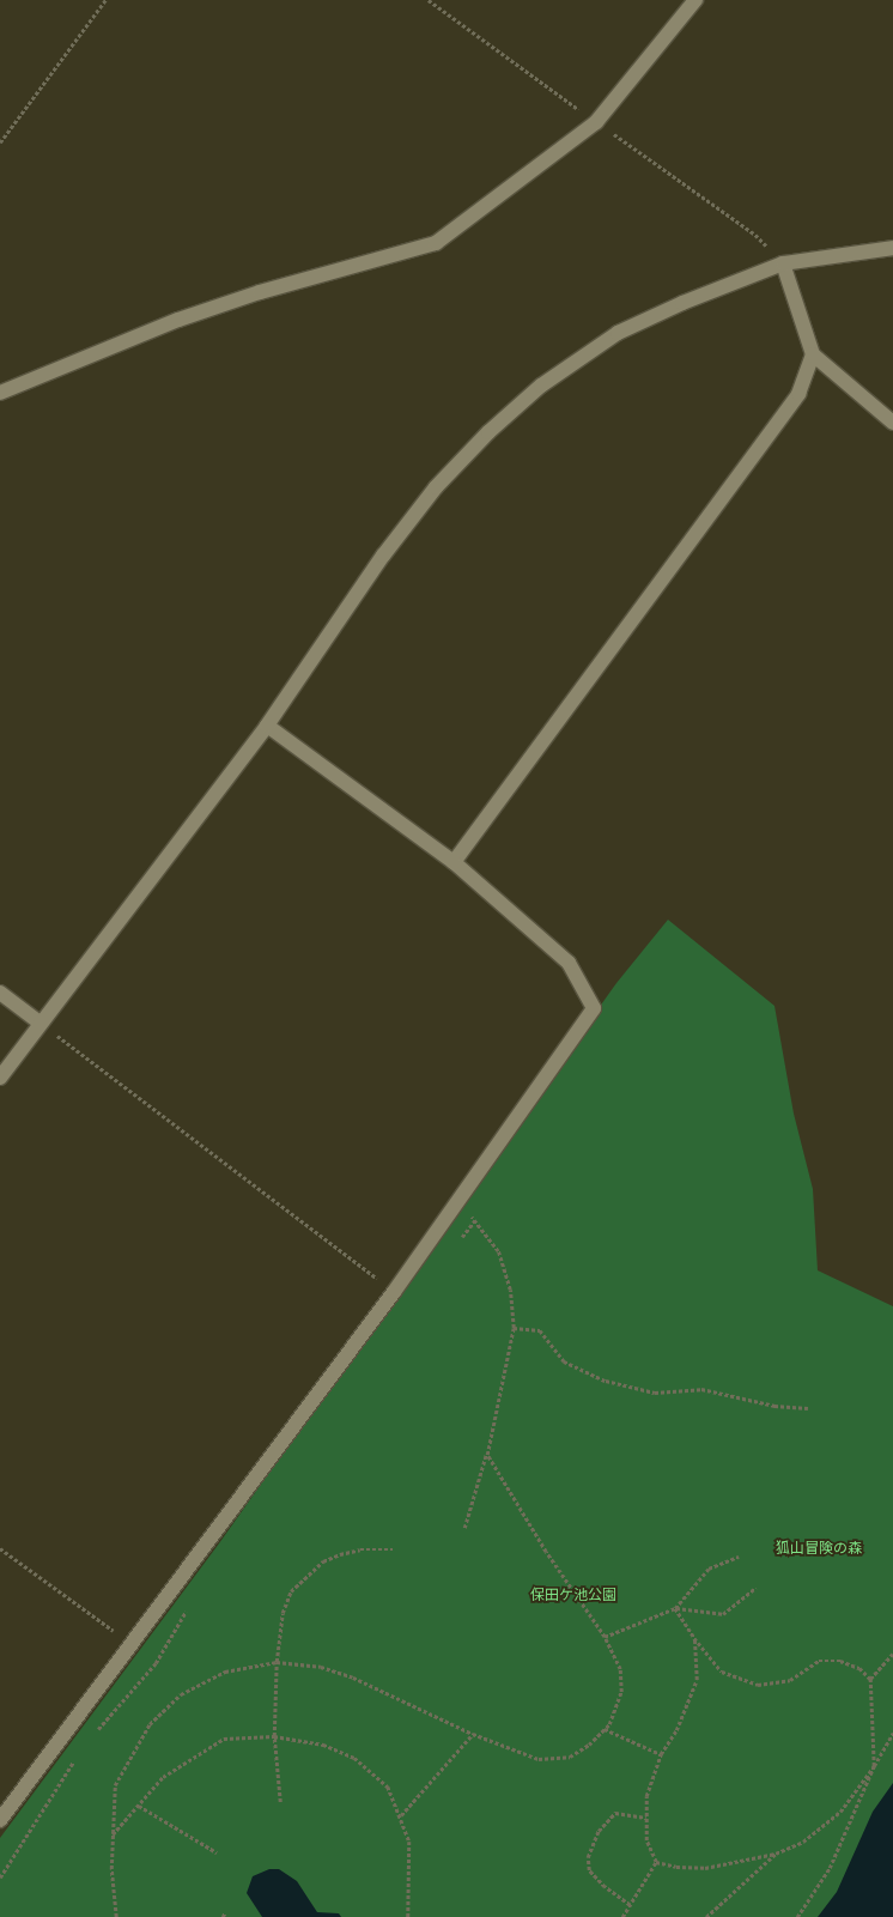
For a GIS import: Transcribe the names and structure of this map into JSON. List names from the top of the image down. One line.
{"parks":["狐山冒険の森","保田ケ池公園"]}
